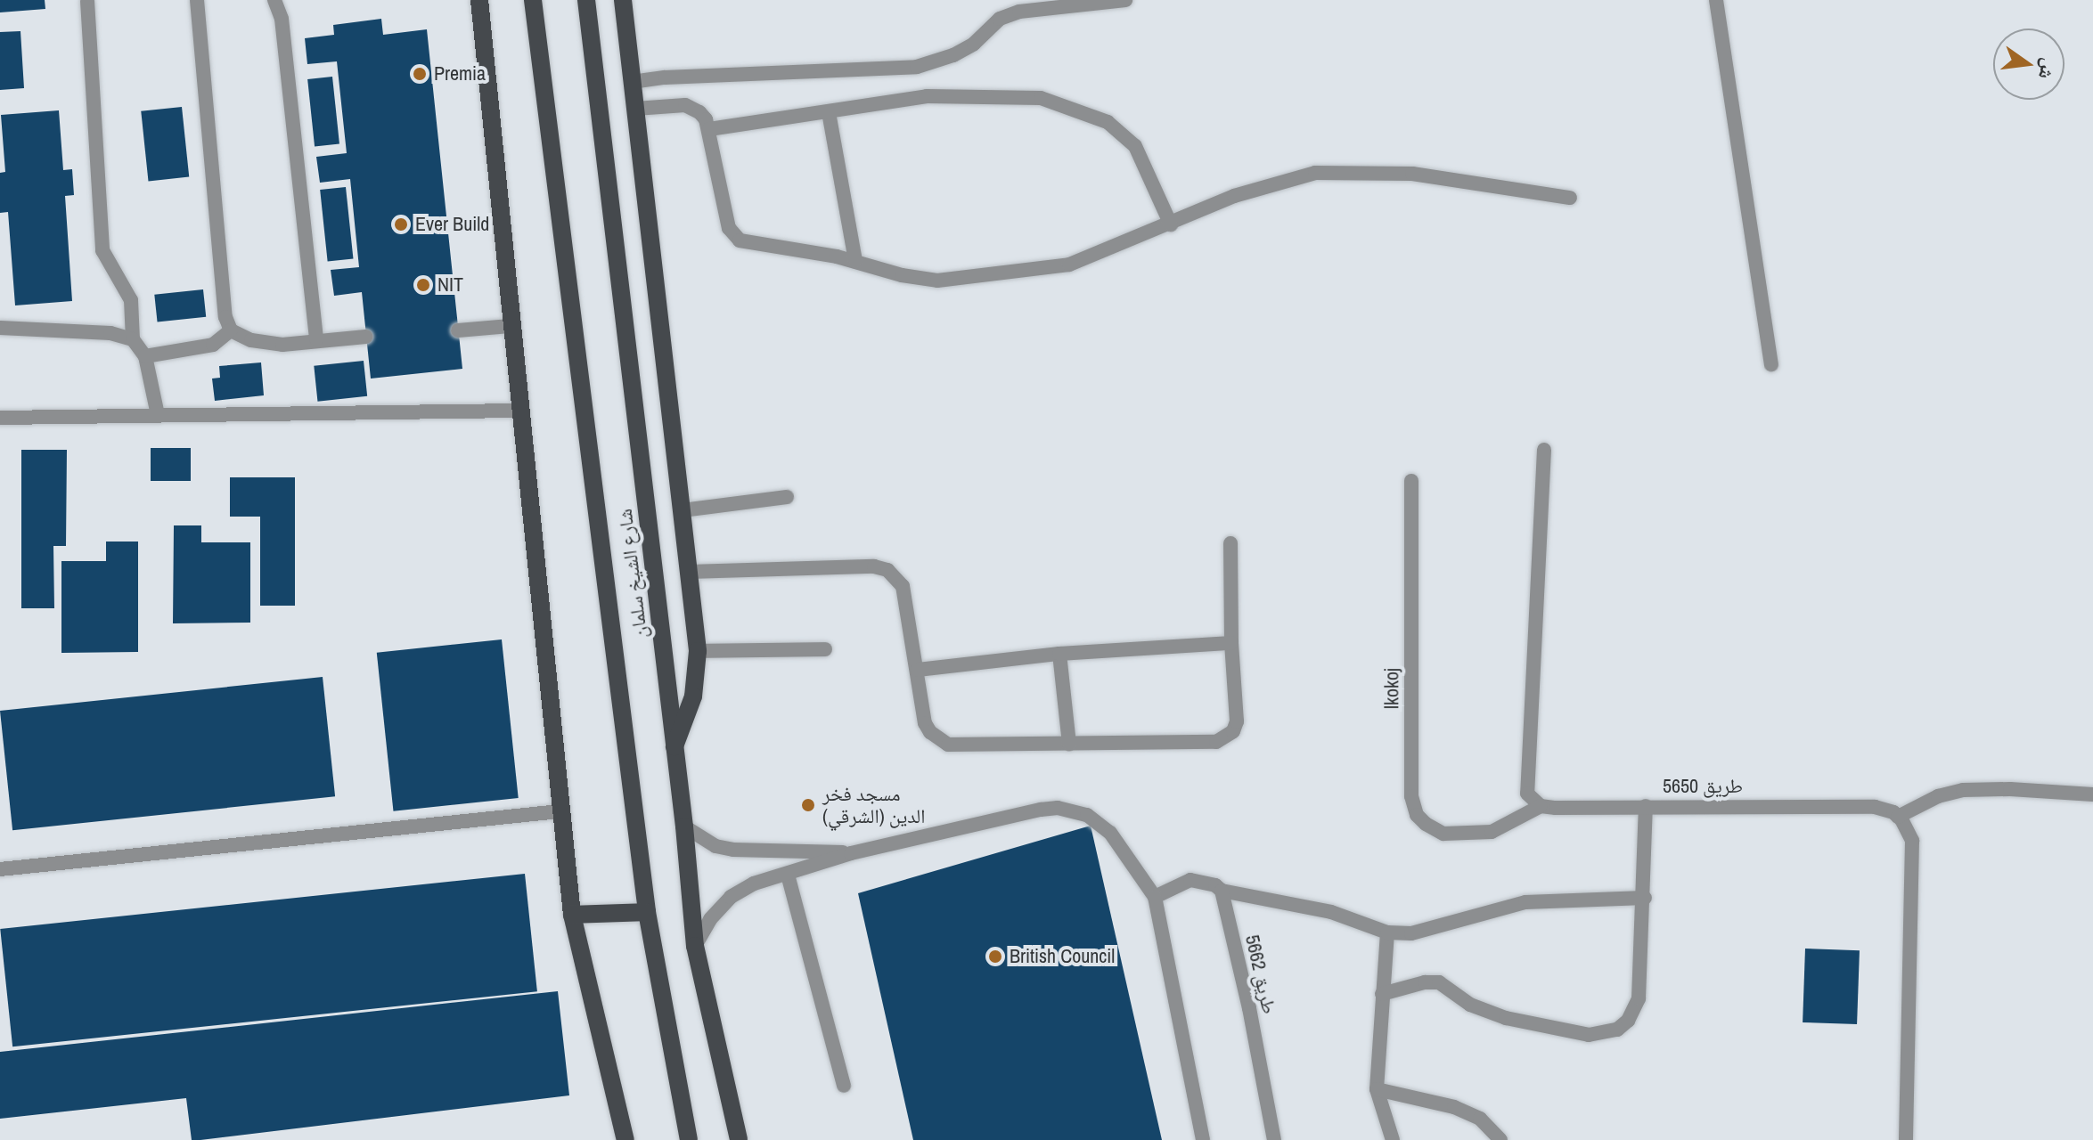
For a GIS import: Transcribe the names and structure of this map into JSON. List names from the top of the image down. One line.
{"streets":{"main road":["شارع الشيخ سلمان"],"street":["lkokoj","طريق 5650","طريق 5662"]},"crossings":[["lkokoj","طريق 5650"]],"places":["Premia","Ever Build","NIT","مسجد فخر الدين (الشرقي)","British Council"],"north":"right"}
